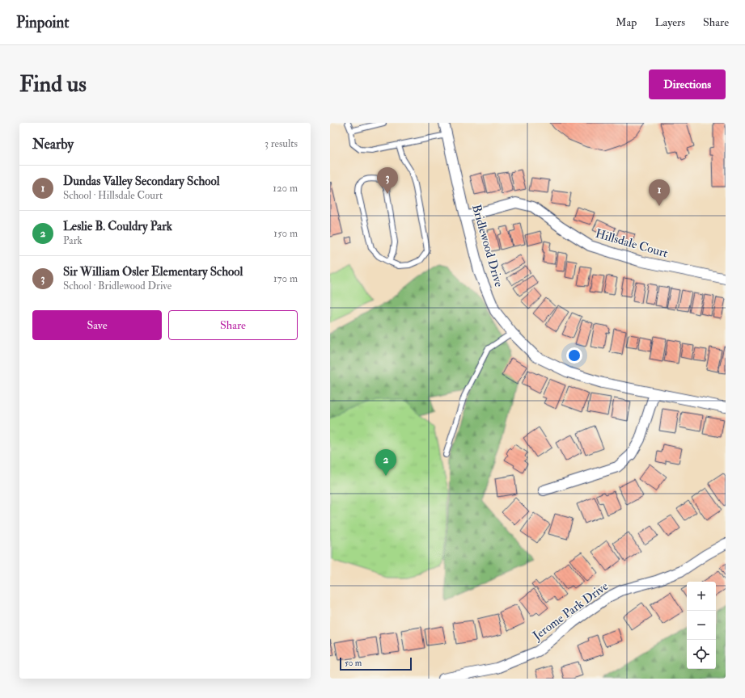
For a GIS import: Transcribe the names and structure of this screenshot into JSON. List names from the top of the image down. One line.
{"streets":{"street":["Hillsdale Court","Bridlewood Drive","Jerome Park Drive"]},"crossings":[["Hillsdale Court","Bridlewood Drive"]],"scale_bar":"50 m","page":{"header":"Pinpoint","nav":["Map","Layers","Share"],"buttons":["Directions",["Save","Share"]],"title":"Find us","heading":["Nearby","3 results"],"list":[{"mark":"1","name":"Dundas Valley Secondary School","note":"School · Hillsdale Court","value":"120 m"},{"mark":"2","name":"Leslie B. Couldry Park","note":"Park","value":"150 m"},{"mark":"3","name":"Sir William Osler Elementary School","note":"School · Bridlewood Drive","value":"170 m"}],"pins":["3","1","2"],"map_buttons":["+","−"],"scale":"50 m"}}
